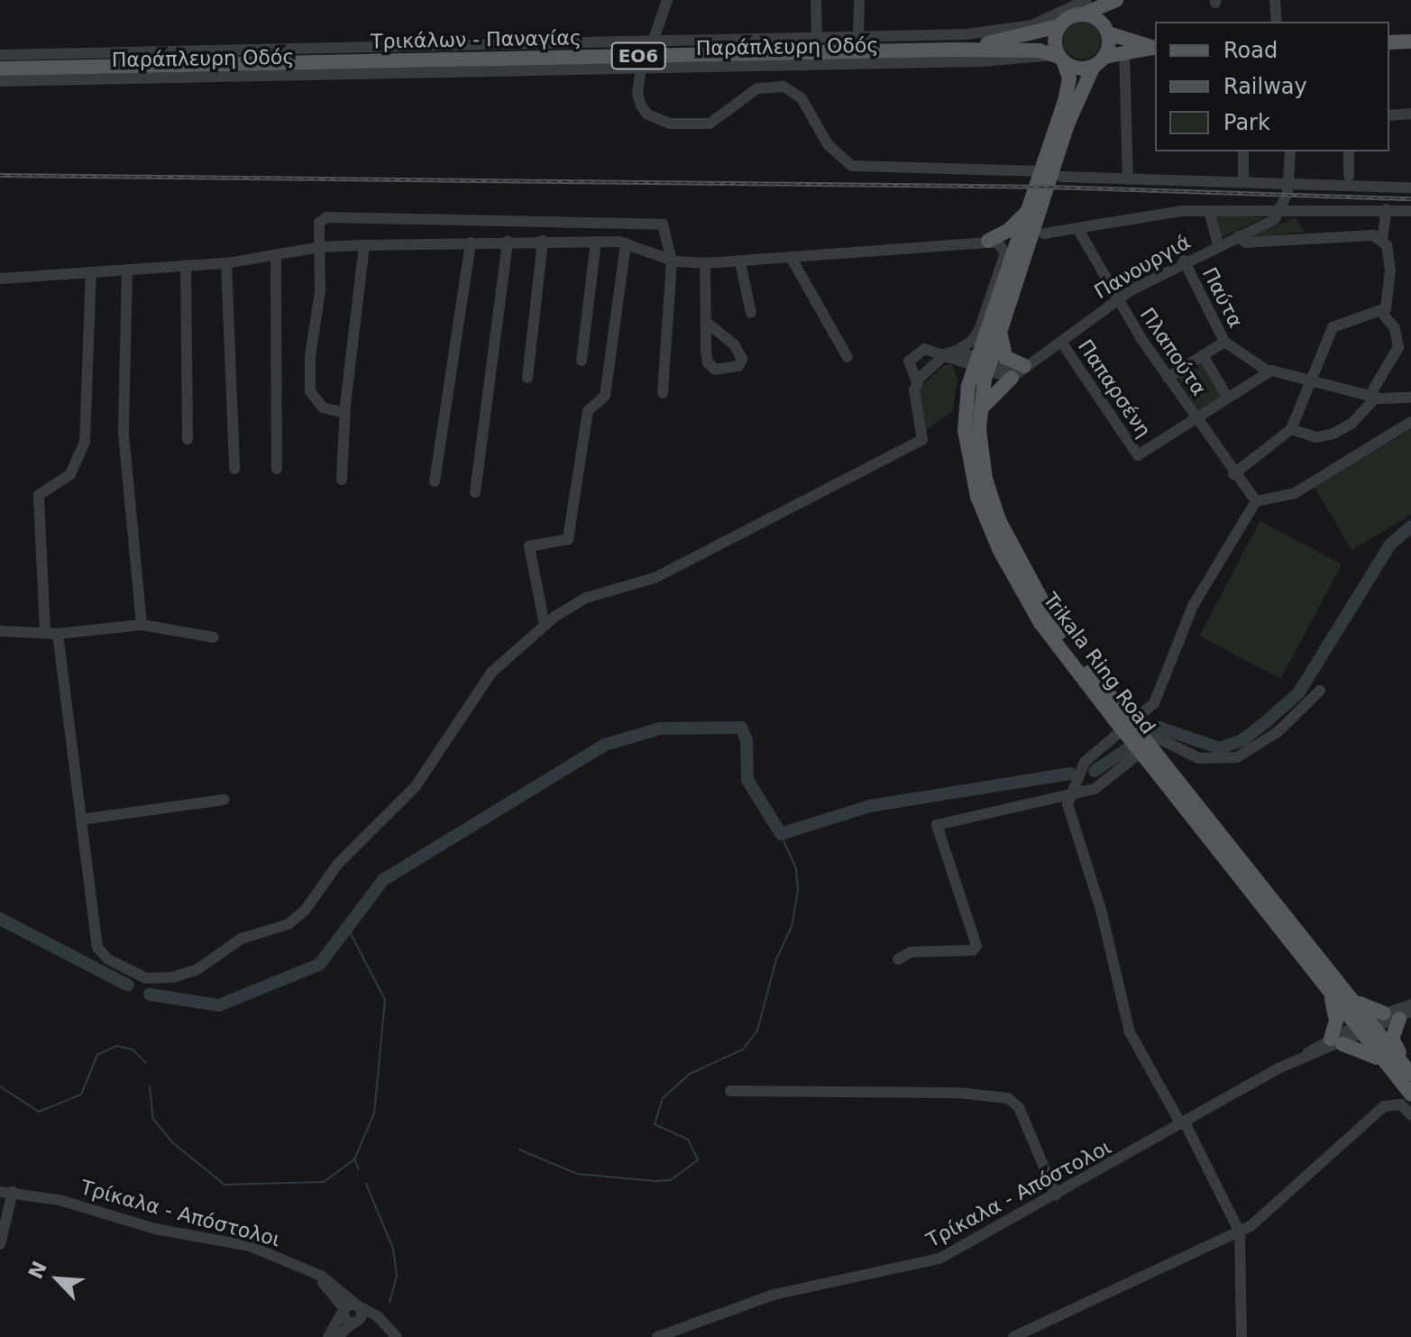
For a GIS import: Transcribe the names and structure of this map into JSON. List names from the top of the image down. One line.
{"streets":{"main road":["Τρικάλων - Παναγίας","ΕΟ6","Trikala Ring Road"],"street":["Παράπλευρη Οδός","Πανουργιά","Παύτα","Πλαπούτα","Παπαρσένη","Τρίκαλα - Απόστολοι"]},"crossings":[["Τρικάλων - Παναγίας","Παράπλευρη Οδός"],["Τρικάλων - Παναγίας","ΕΟ6"],["Τρικάλων - Παναγίας","Trikala Ring Road"],["Παράπλευρη Οδός","ΕΟ6"],["Παράπλευρη Οδός","Trikala Ring Road"],["ΕΟ6","Trikala Ring Road"],["Πανουργιά","Παύτα"],["Πανουργιά","Πλαπούτα"],["Πανουργιά","Παπαρσένη"],["Πλαπούτα","Παπαρσένη"],["Trikala Ring Road","Τρίκαλα - Απόστολοι"]],"legend":["Road","Railway","Park"],"north":"top left"}
